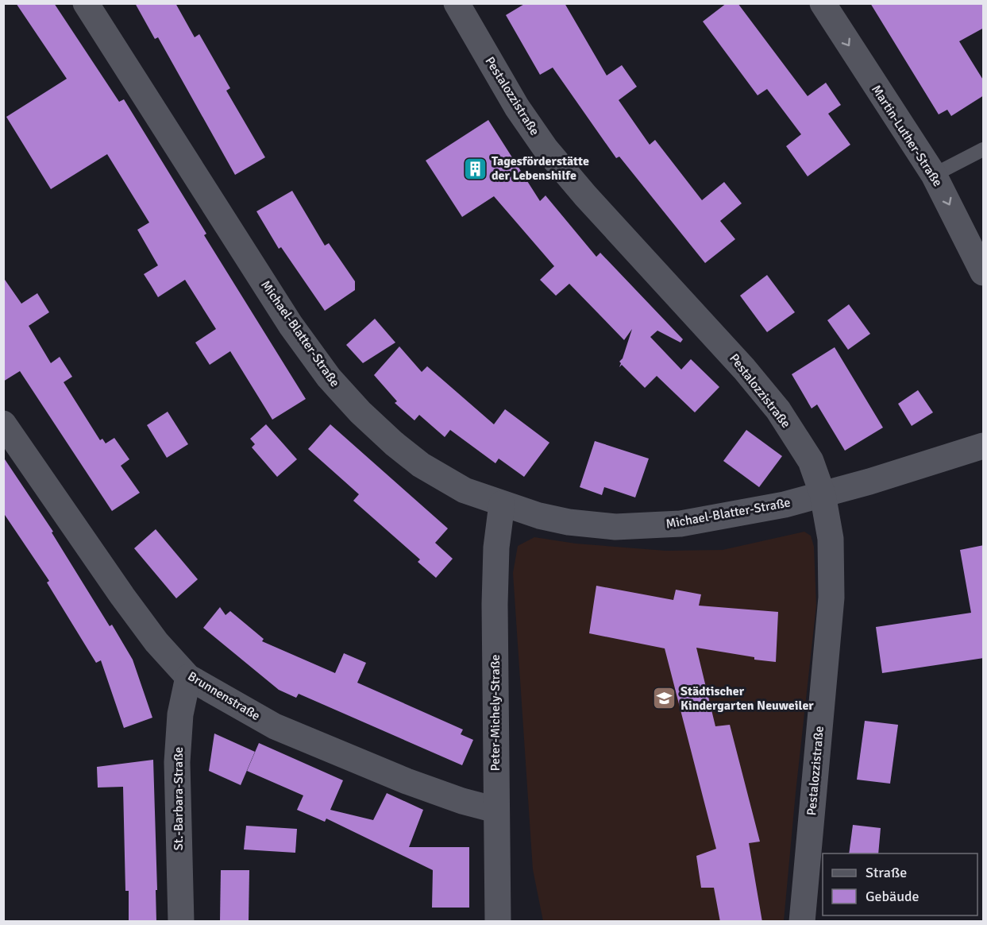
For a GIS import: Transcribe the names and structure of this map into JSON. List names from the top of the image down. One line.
{"streets":{"street":["Pestalozzistraße","Martin-Luther-Straße","Michael-Blatter-Straße","Brunnenstraße","Peter-Michely-Straße","St.-Barbara-Straße"]},"crossings":[["Pestalozzistraße","Michael-Blatter-Straße"],["Michael-Blatter-Straße","Peter-Michely-Straße"],["Brunnenstraße","Peter-Michely-Straße"],["Brunnenstraße","St.-Barbara-Straße"]],"one_way":["Martin-Luther-Straße"],"places":{"building":["Tagesförderstätte der Lebenshilfe"],"school or university":["Städtischer Kindergarten Neuweiler"]},"legend":["Straße","Gebäude"]}
